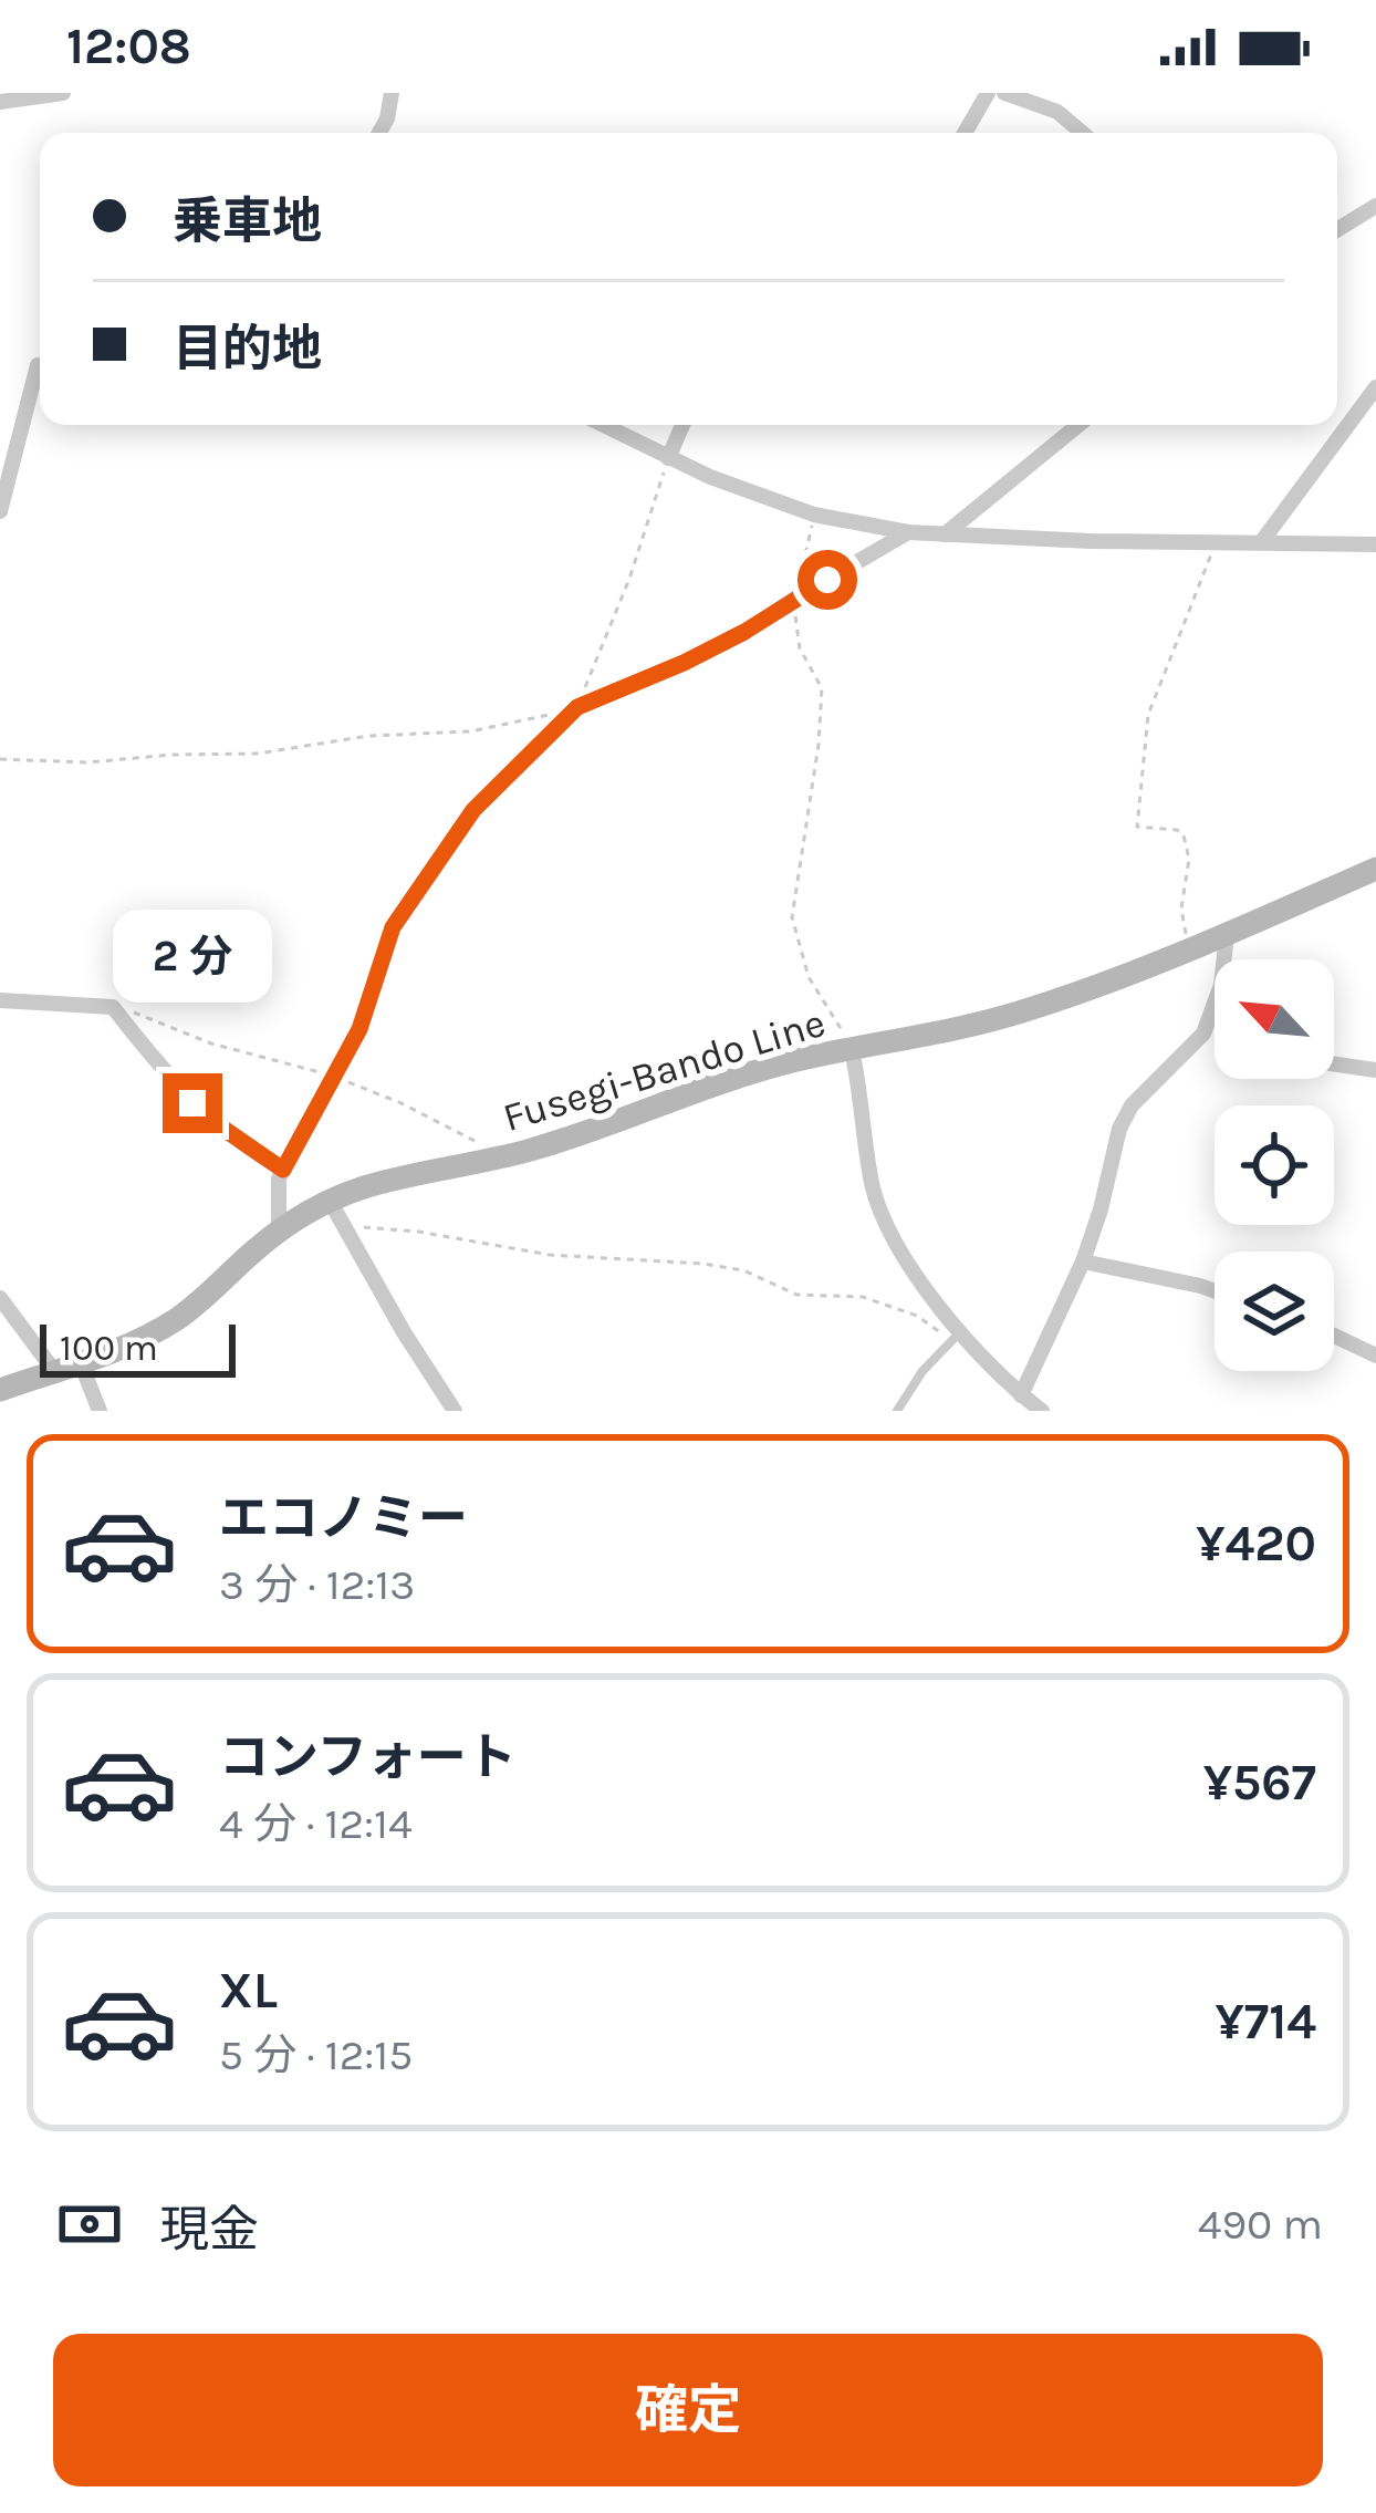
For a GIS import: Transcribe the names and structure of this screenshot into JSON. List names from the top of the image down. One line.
{"streets":{"main road":["Fusegi-Bando Line"]},"scale_bar":"100 m","north":"top left","page":{"status":"12:08","banner":["乗車地","目的地"],"bubble":"2 分","scale":"100 m","list":[{"name":"エコノミー","note":"3 分 · 12:13","value":"¥420"},{"name":"コンフォート","note":"4 分 · 12:14","value":"¥567"},{"name":"XL","note":"5 分 · 12:15","value":"¥714"}],"pay":["現金","490 m"],"buttons":"確定"}}
